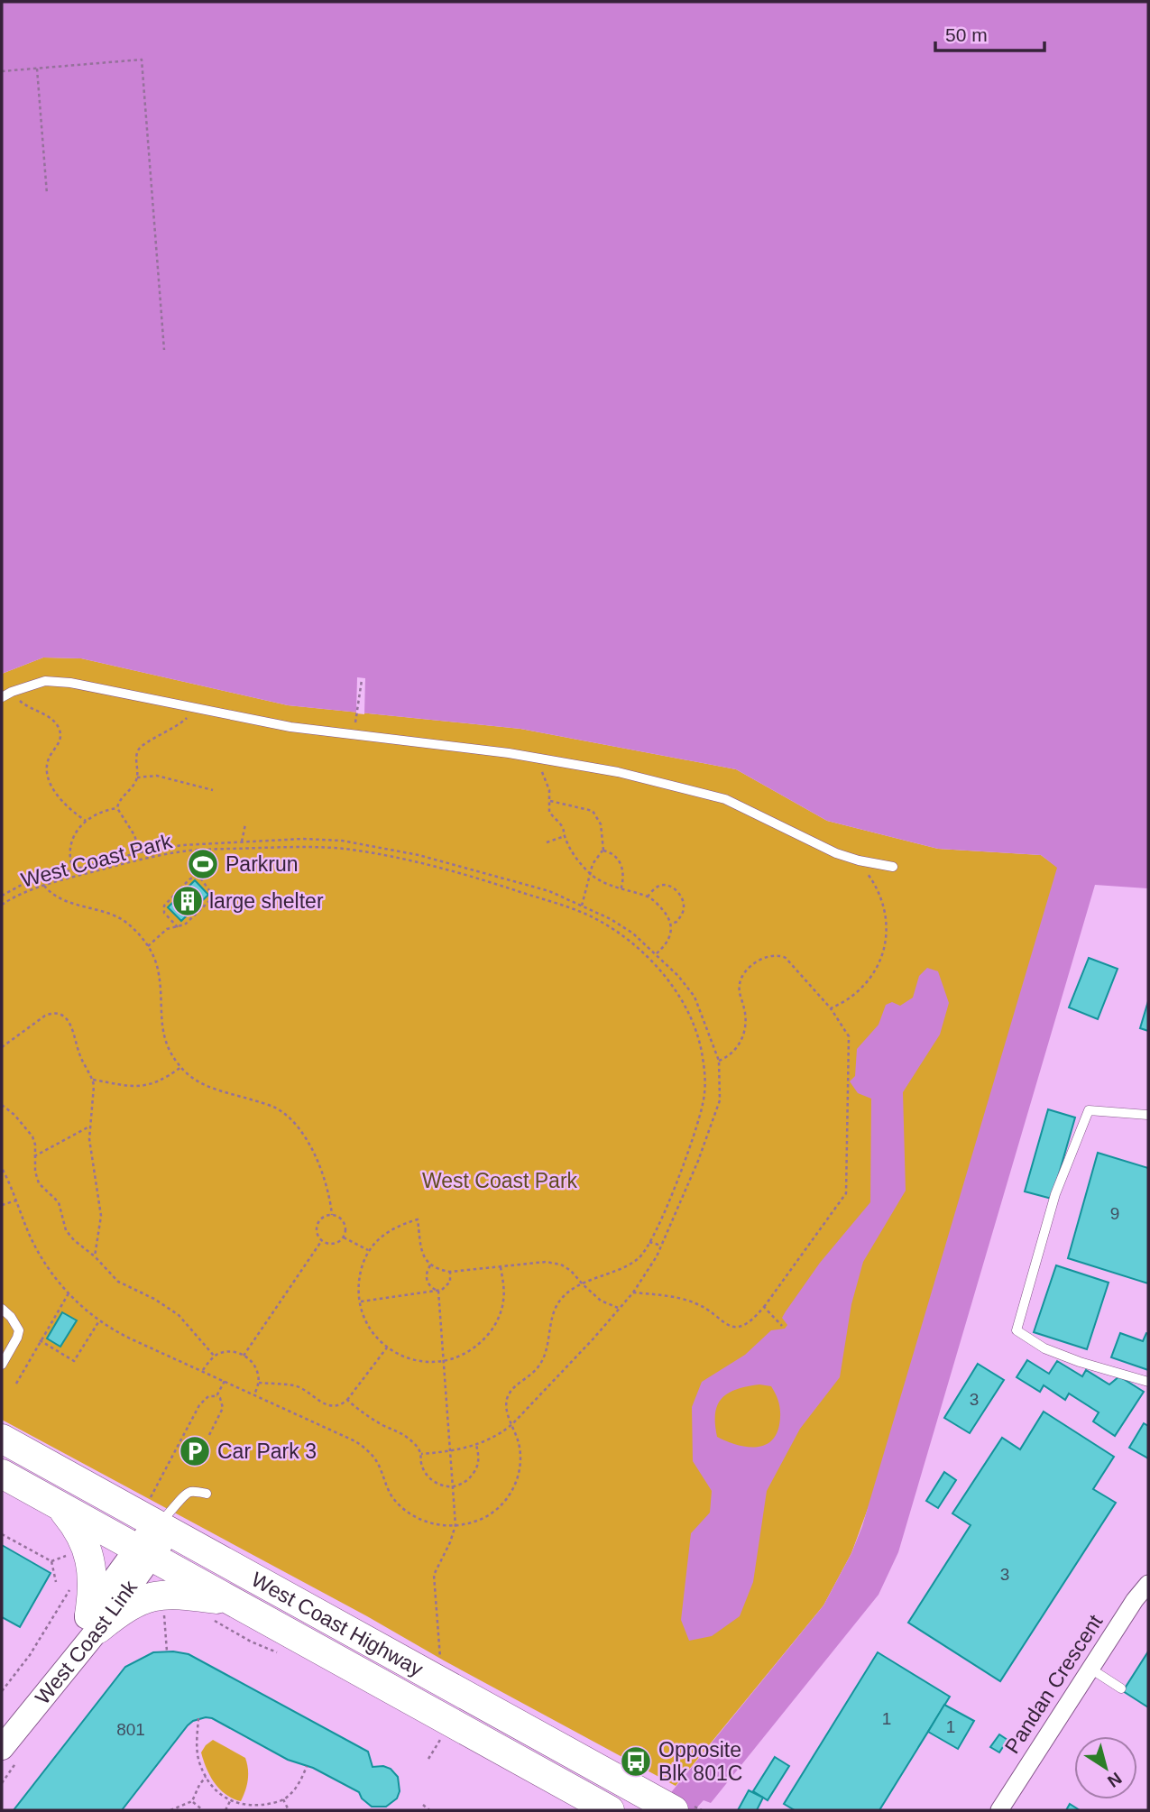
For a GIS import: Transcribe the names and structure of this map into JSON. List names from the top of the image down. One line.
{"streets":{"highway":["West Coast Highway"],"main road":["West Coast Link"],"street":["Pandan Crescent"],"path":["West Coast Park"]},"crossings":[["West Coast Highway","West Coast Link"]],"parks":["West Coast Park"],"places":{"sports":["Parkrun"],"building":["large shelter"],"parking":["Car Park 3"],"bus stop":["Opposite Blk 801C"]},"house_numbers":["9","3","3","1","1","801"],"scale_bar":"50 m","north":"bottom right"}
